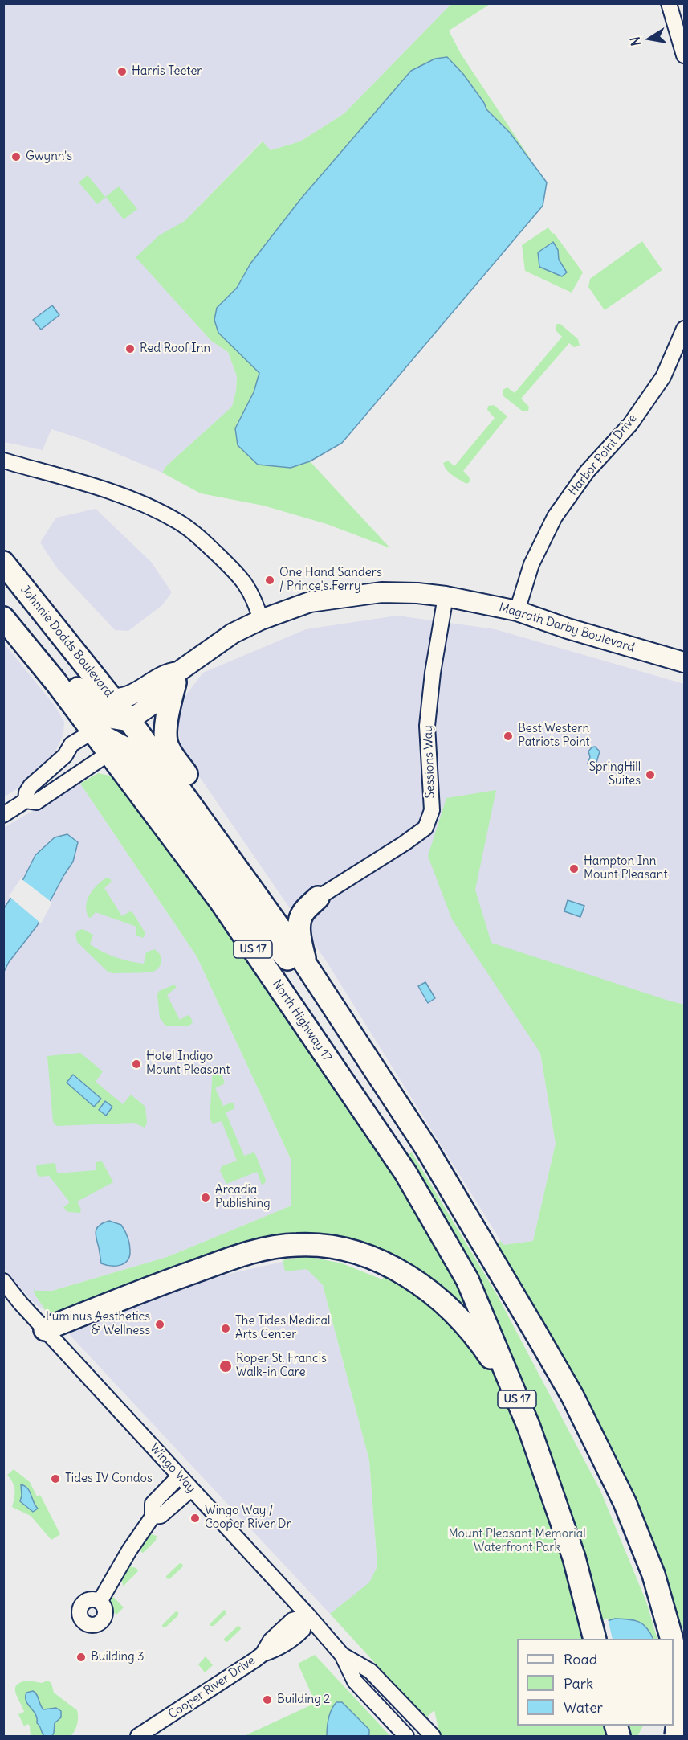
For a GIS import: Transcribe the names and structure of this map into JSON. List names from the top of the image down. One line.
{"streets":{"highway":["Johnnie Dodds Boulevard","US 17","North Highway 17"],"main road":["Magrath Darby Boulevard"],"street":["Harbor Point Drive","Sessions Way","Wingo Way","Cooper River Drive"]},"crossings":[["Harbor Point Drive","Magrath Darby Boulevard"],["Magrath Darby Boulevard","Johnnie Dodds Boulevard"],["Magrath Darby Boulevard","Sessions Way"],["Magrath Darby Boulevard","US 17"],["Johnnie Dodds Boulevard","US 17"],["US 17","North Highway 17"],["Wingo Way","Cooper River Drive"]],"parks":["Mount Pleasant Memorial Waterfront Park"],"places":["Harris Teeter","Gwynn's","Red Roof Inn","One Hand Sanders / Prince's Ferry","Best Western Patriots Point","SpringHill Suites","Hampton Inn Mount Pleasant","Hotel Indigo Mount Pleasant","Arcadia Publishing","Luminus Aesthetics & Wellness","The Tides Medical Arts Center","Roper St. Francis Walk-in Care","Tides IV Condos","Wingo Way / Cooper River Dr","Building 3","Building 2"],"legend":["Road","Park","Water"],"north":"left"}
